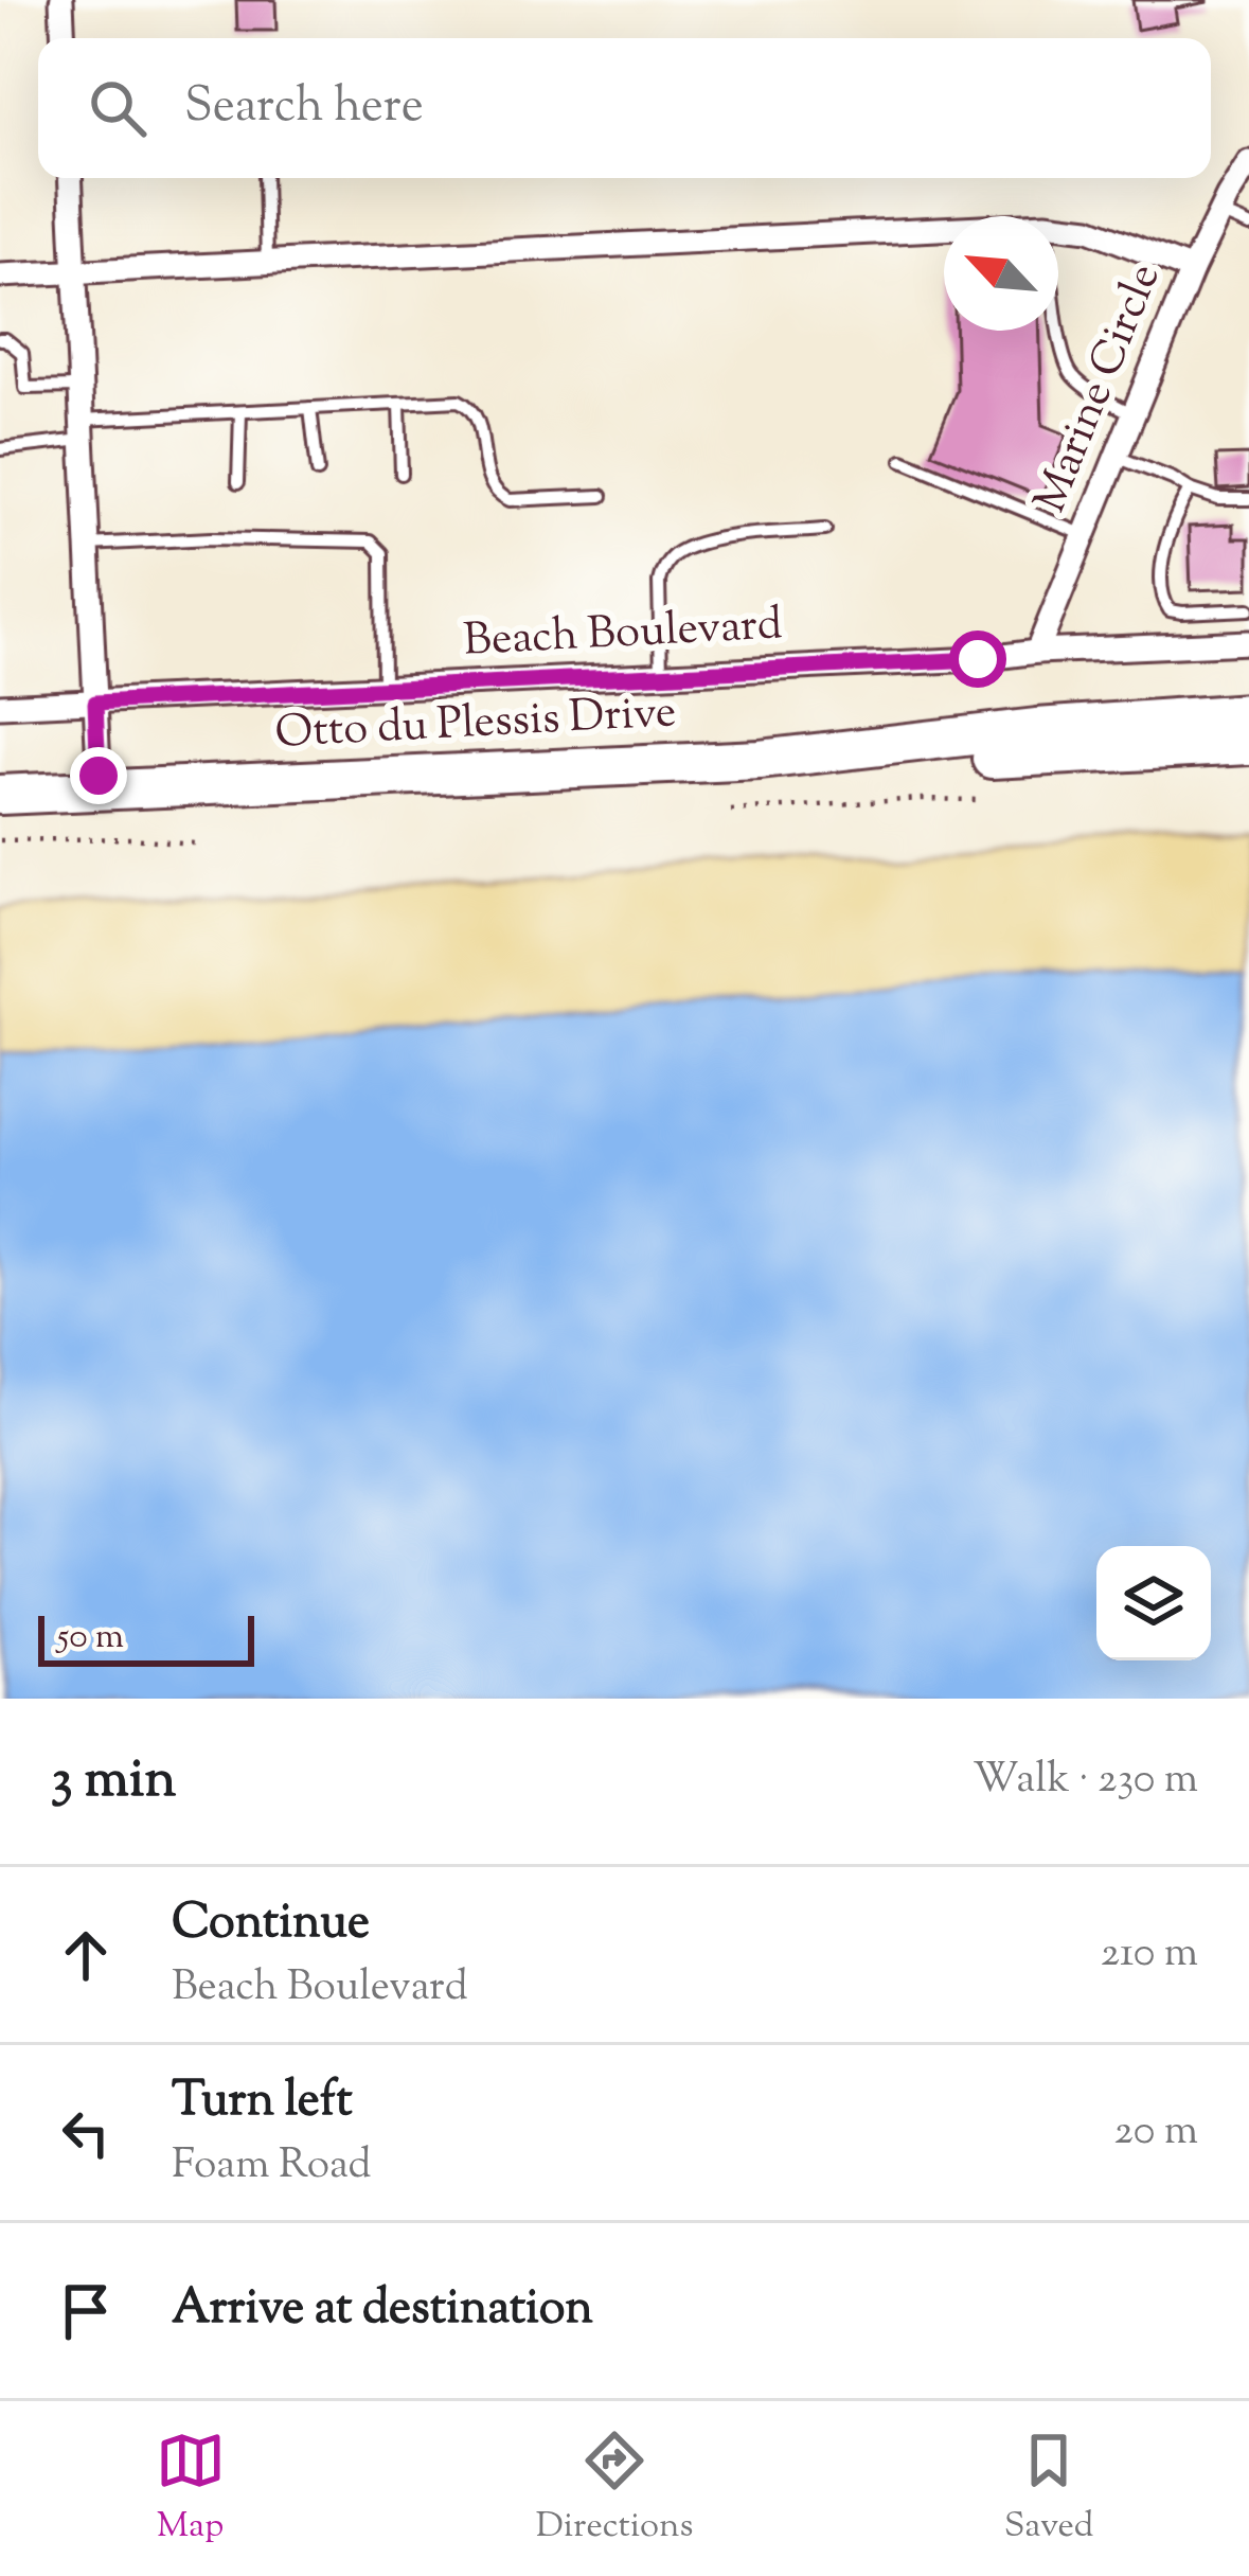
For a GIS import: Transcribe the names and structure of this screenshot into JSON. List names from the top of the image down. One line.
{"streets":{"main road":["Otto du Plessis Drive"],"street":["Marine Circle","Beach Boulevard"]},"crossings":[["Marine Circle","Beach Boulevard"]],"scale_bar":"50 m","north":"top left","page":{"search":"Search here","scale":"50 m","heading":["3 min","Walk · 230 m"],"list":[["Continue","Beach Boulevard","210 m"],["Turn left","Foam Road","20 m"],"Arrive at destination"],"nav":["Map","Directions","Saved"]}}
